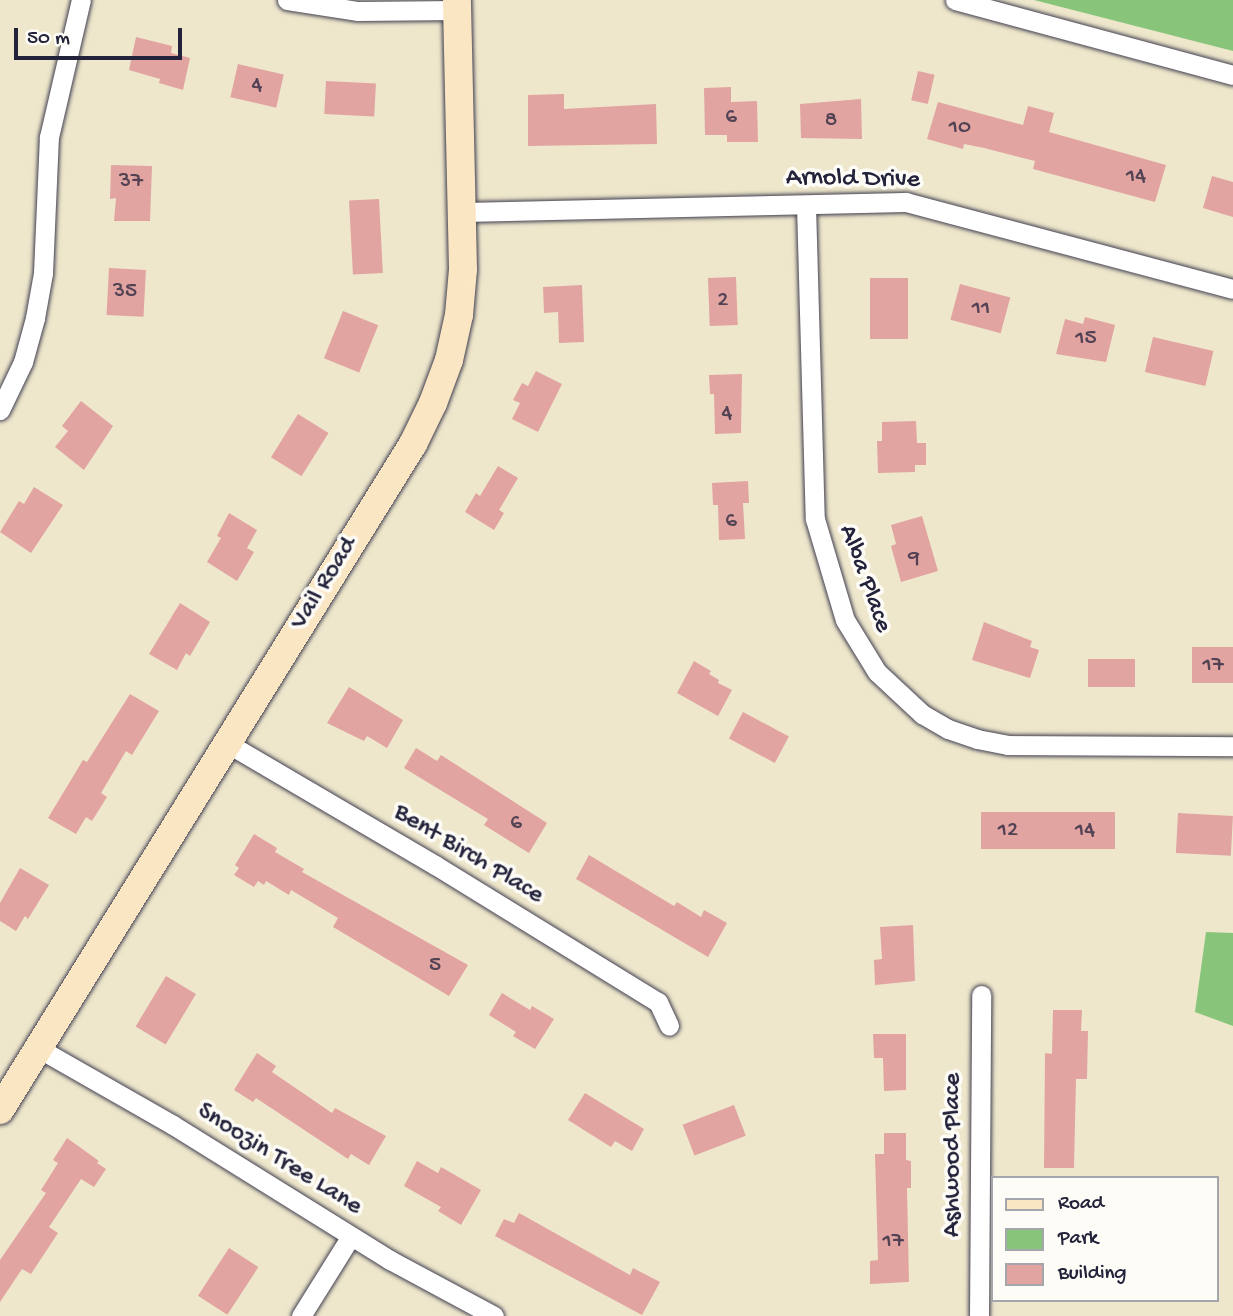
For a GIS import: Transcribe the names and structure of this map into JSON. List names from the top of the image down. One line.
{"streets":{"street":["Arnold Drive","Alba Place","Vail Road","Bent Birch Place","Ashwood Place","Snoozin Tree Lane"]},"crossings":[["Arnold Drive","Alba Place"],["Arnold Drive","Vail Road"],["Vail Road","Bent Birch Place"],["Vail Road","Snoozin Tree Lane"]],"house_numbers":["4","6","8","10","14","37","35","2","11","15","4","6","9","17","6","12","14","5","17"],"legend":["Road","Park","Building"],"scale_bar":"50 m"}
